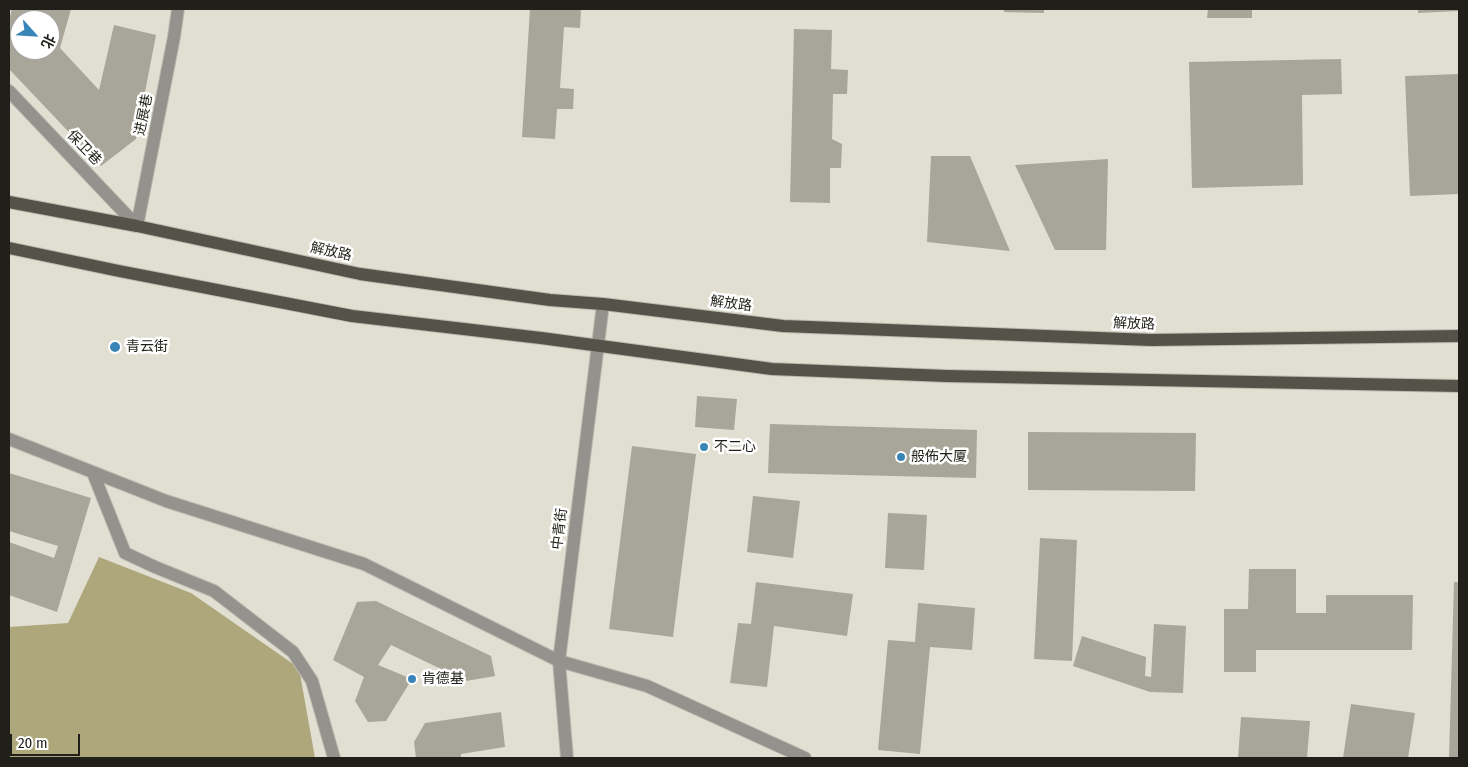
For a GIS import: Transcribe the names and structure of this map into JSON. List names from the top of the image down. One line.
{"streets":{"main road":["解放路"],"street":["进展巷","保卫巷","中青街"]},"crossings":[["进展巷","保卫巷"],["进展巷","解放路"],["保卫巷","解放路"],["解放路","中青街"]],"places":["青云街","不二心","般佈大厦","肯德基"],"scale_bar":"20 m","north":"bottom right"}
